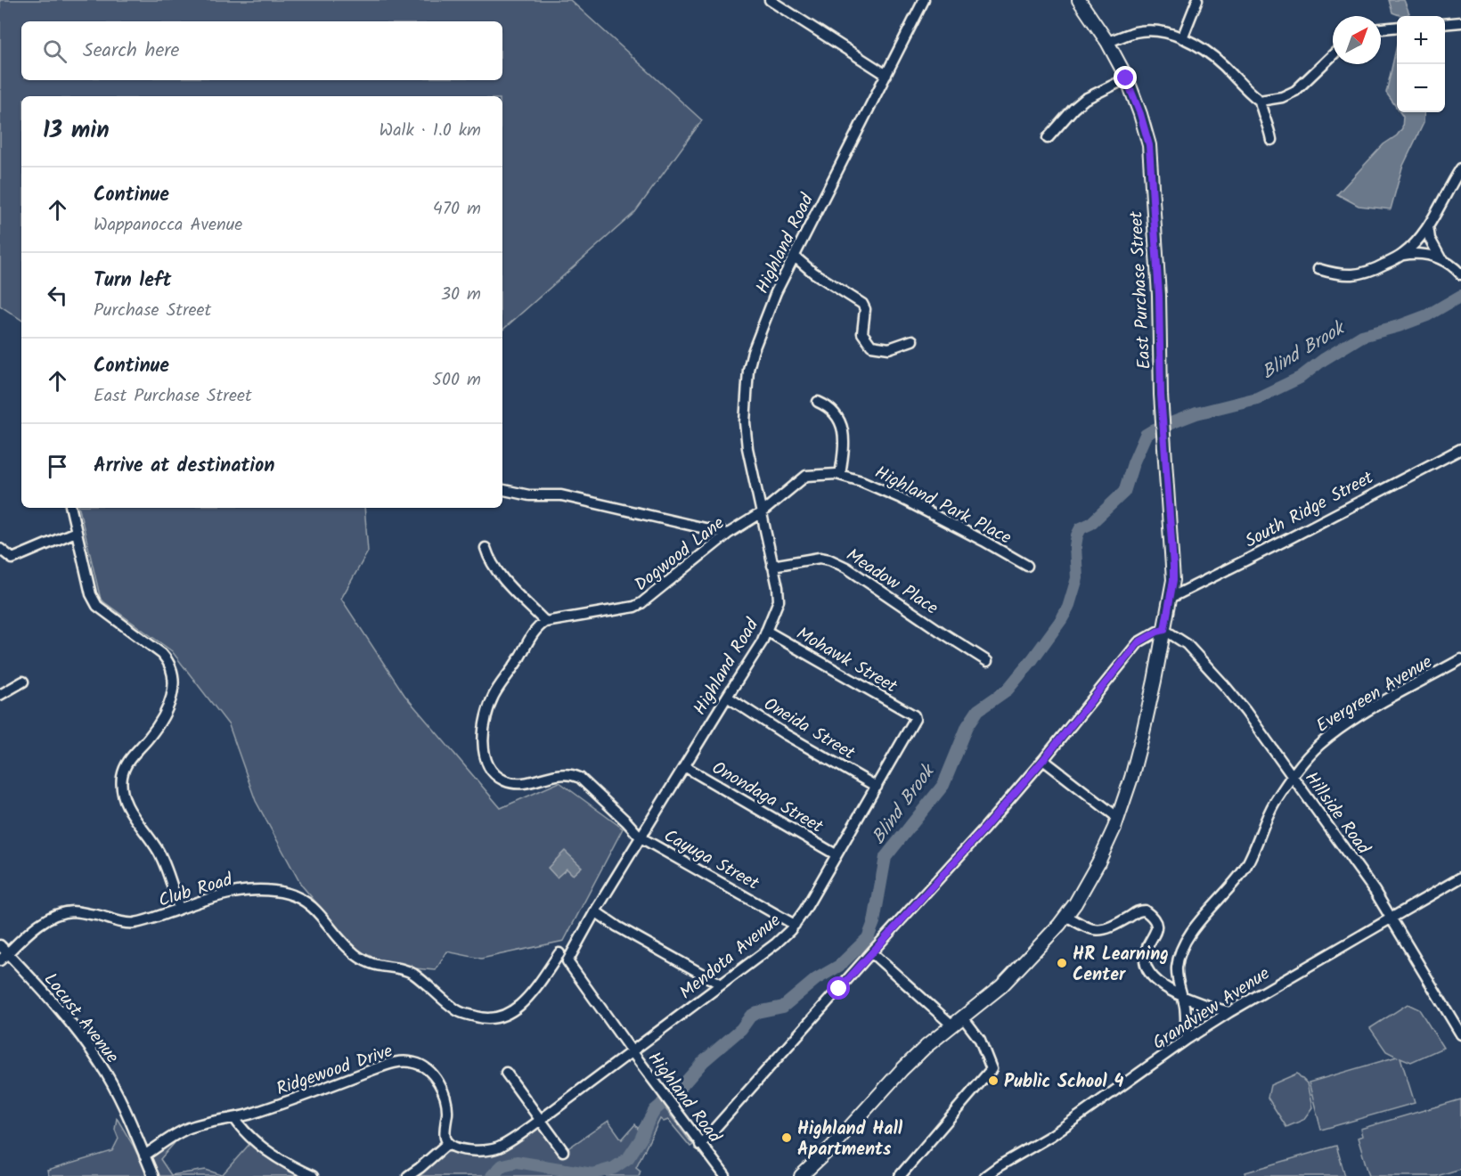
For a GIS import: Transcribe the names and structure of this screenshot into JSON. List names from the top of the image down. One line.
{"streets":{"main road":["East Purchase Street"],"street":["Highland Road","Highland Park Place","South Ridge Street","Dogwood Lane","Meadow Place","Mohawk Street","Evergreen Avenue","Oneida Street","Onondaga Street","Hillside Road","Cayuga Street","Club Road","Mendota Avenue","Grandview Avenue","Locust Avenue","Ridgewood Drive"]},"crossings":[["Highland Road","Highland Park Place"],["Highland Road","Dogwood Lane"],["Highland Road","Meadow Place"],["Highland Road","Mohawk Street"],["Highland Road","Oneida Street"],["Highland Road","Onondaga Street"],["Highland Road","Cayuga Street"],["Highland Road","Mendota Avenue"],["East Purchase Street","South Ridge Street"],["East Purchase Street","Hillside Road"],["Highland Park Place","Dogwood Lane"],["Mohawk Street","Mendota Avenue"],["Evergreen Avenue","Hillside Road"],["Evergreen Avenue","Grandview Avenue"],["Oneida Street","Mendota Avenue"],["Onondaga Street","Mendota Avenue"],["Hillside Road","Grandview Avenue"],["Cayuga Street","Mendota Avenue"],["Club Road","Locust Avenue"],["Locust Avenue","Ridgewood Drive"]],"water":["Blind Brook"],"places":["HR Learning Center","Public School 4","Highland Hall Apartments"],"north":"top right","page":{"map_buttons":["+","−"],"search":"Search here","heading":["13 min","Walk · 1.0 km"],"list":[["Continue","Wappanocca Avenue","470 m"],["Turn left","Purchase Street","30 m"],["Continue","East Purchase Street","500 m"],"Arrive at destination"]}}
